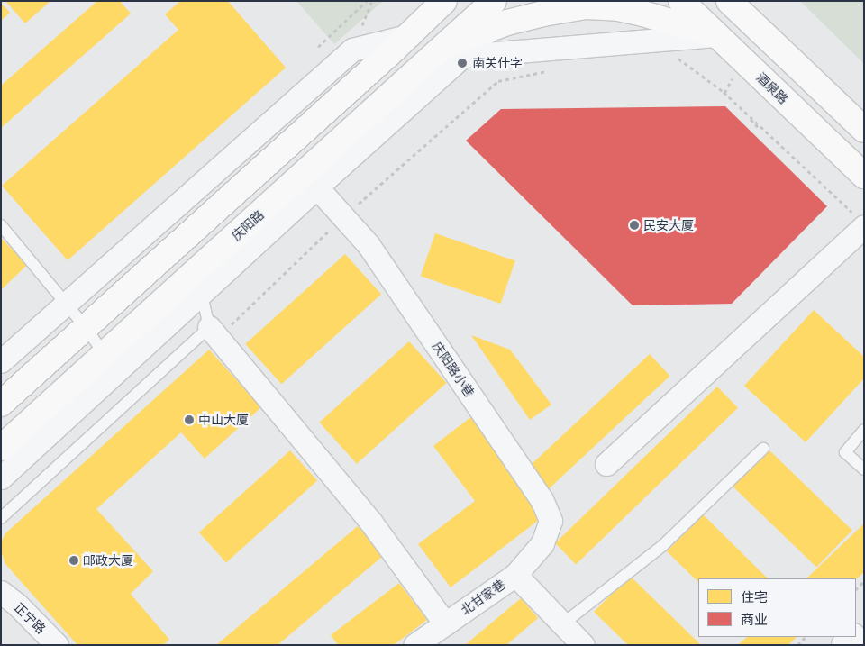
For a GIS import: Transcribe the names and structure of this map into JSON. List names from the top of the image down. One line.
{"streets":{"main road":["酒泉路","庆阳路"],"street":["庆阳路小巷","北甘家巷","正宁路"]},"crossings":[["庆阳路","庆阳路小巷"],["庆阳路小巷","北甘家巷"]],"places":["南关什字","民安大厦","中山大厦","邮政大厦"],"legend":["住宅","商业"]}
